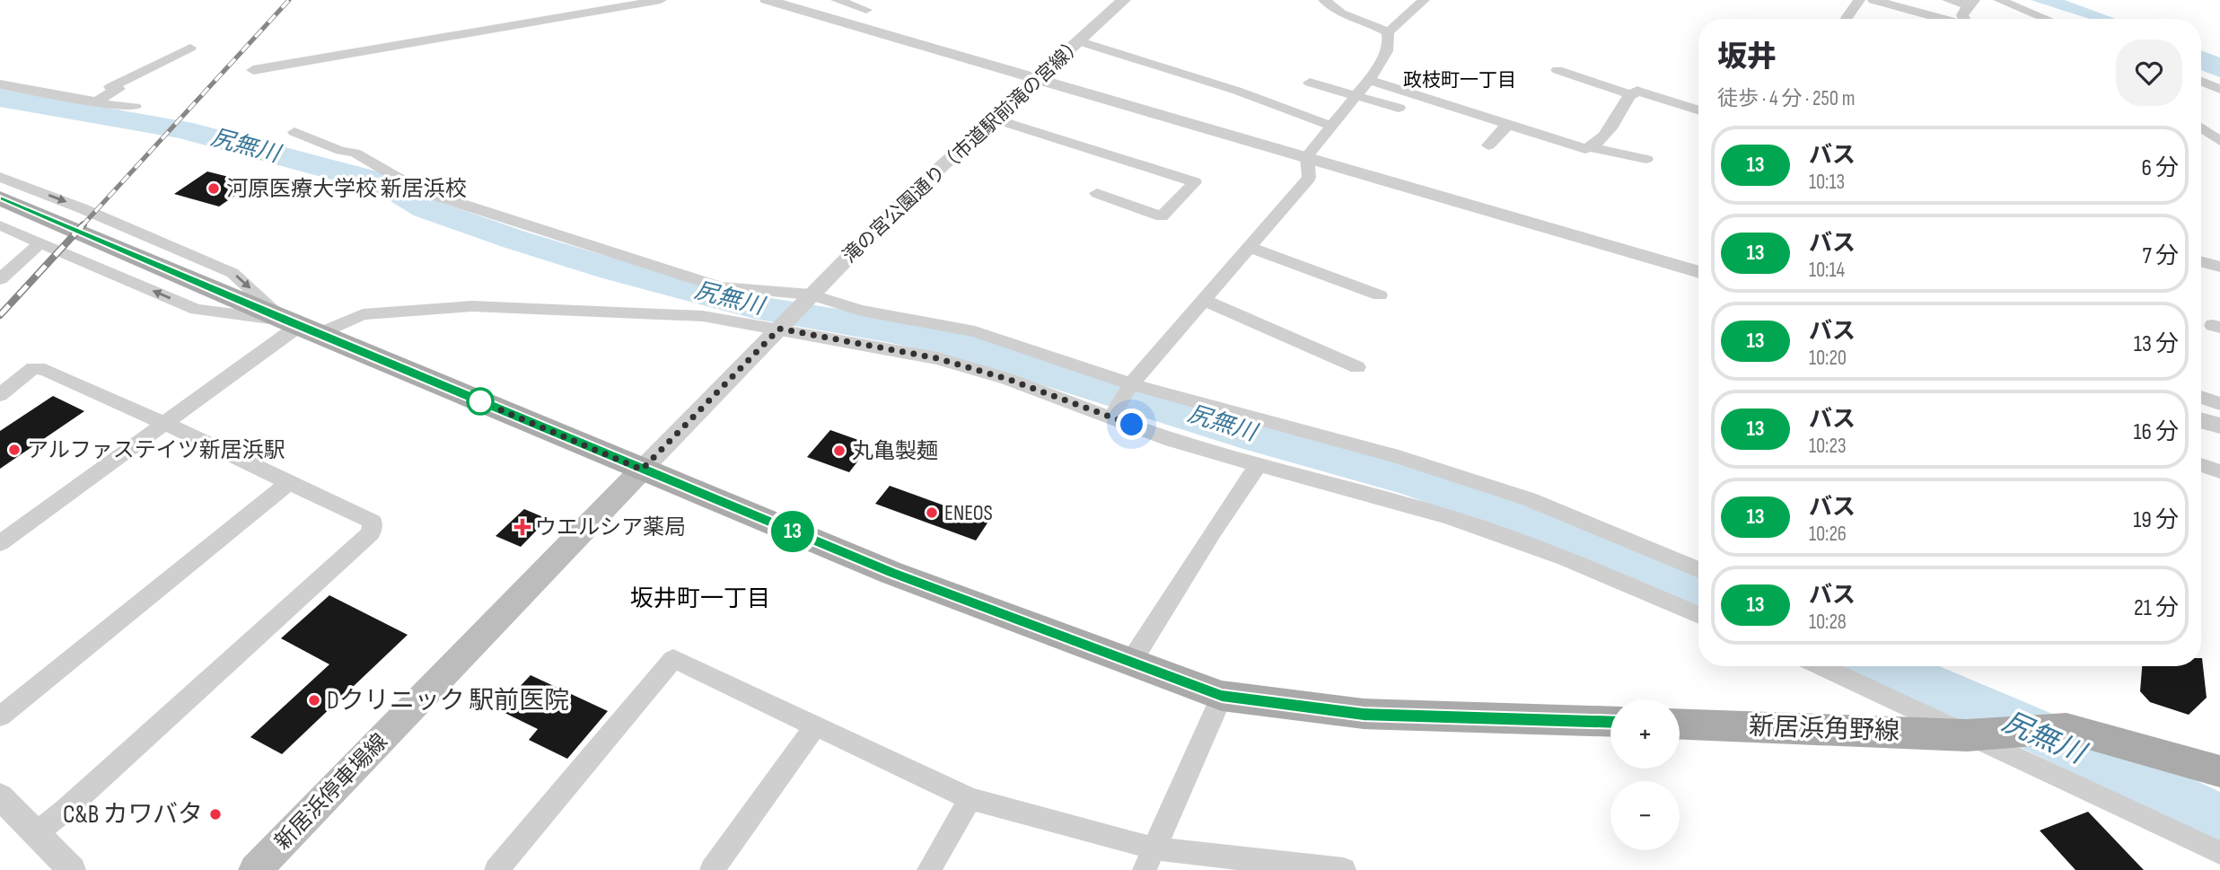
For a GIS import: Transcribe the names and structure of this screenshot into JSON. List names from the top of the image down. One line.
{"streets":{"main road":["新居浜角野線","新居浜停車場線"],"street":["滝の宮公園通り（市道駅前滝の宮線）"]},"districts":["政枝町一丁目","坂井町一丁目"],"water":["尻無川"],"places":{"other":["河原医療大学校 新居浜校","アルファステイツ新居浜駅","丸亀製麺","ENEOS","Dクリニック 駅前医院","C&B カワバタ"],"health":["ウエルシア薬局"]},"lines":["bus line 13"],"page":{"on_map":"13","heading":["坂井","徒歩 · 4 分 · 250 m"],"list":[{"mark":"13","name":"バス","note":"10:13","value":"6 分"},{"mark":"13","name":"バス","note":"10:14","value":"7 分"},{"mark":"13","name":"バス","note":"10:20","value":"13 分"},{"mark":"13","name":"バス","note":"10:23","value":"16 分"},{"mark":"13","name":"バス","note":"10:26","value":"19 分"},{"mark":"13","name":"バス","note":"10:28","value":"21 分"}],"map_buttons":["+","−"]}}
